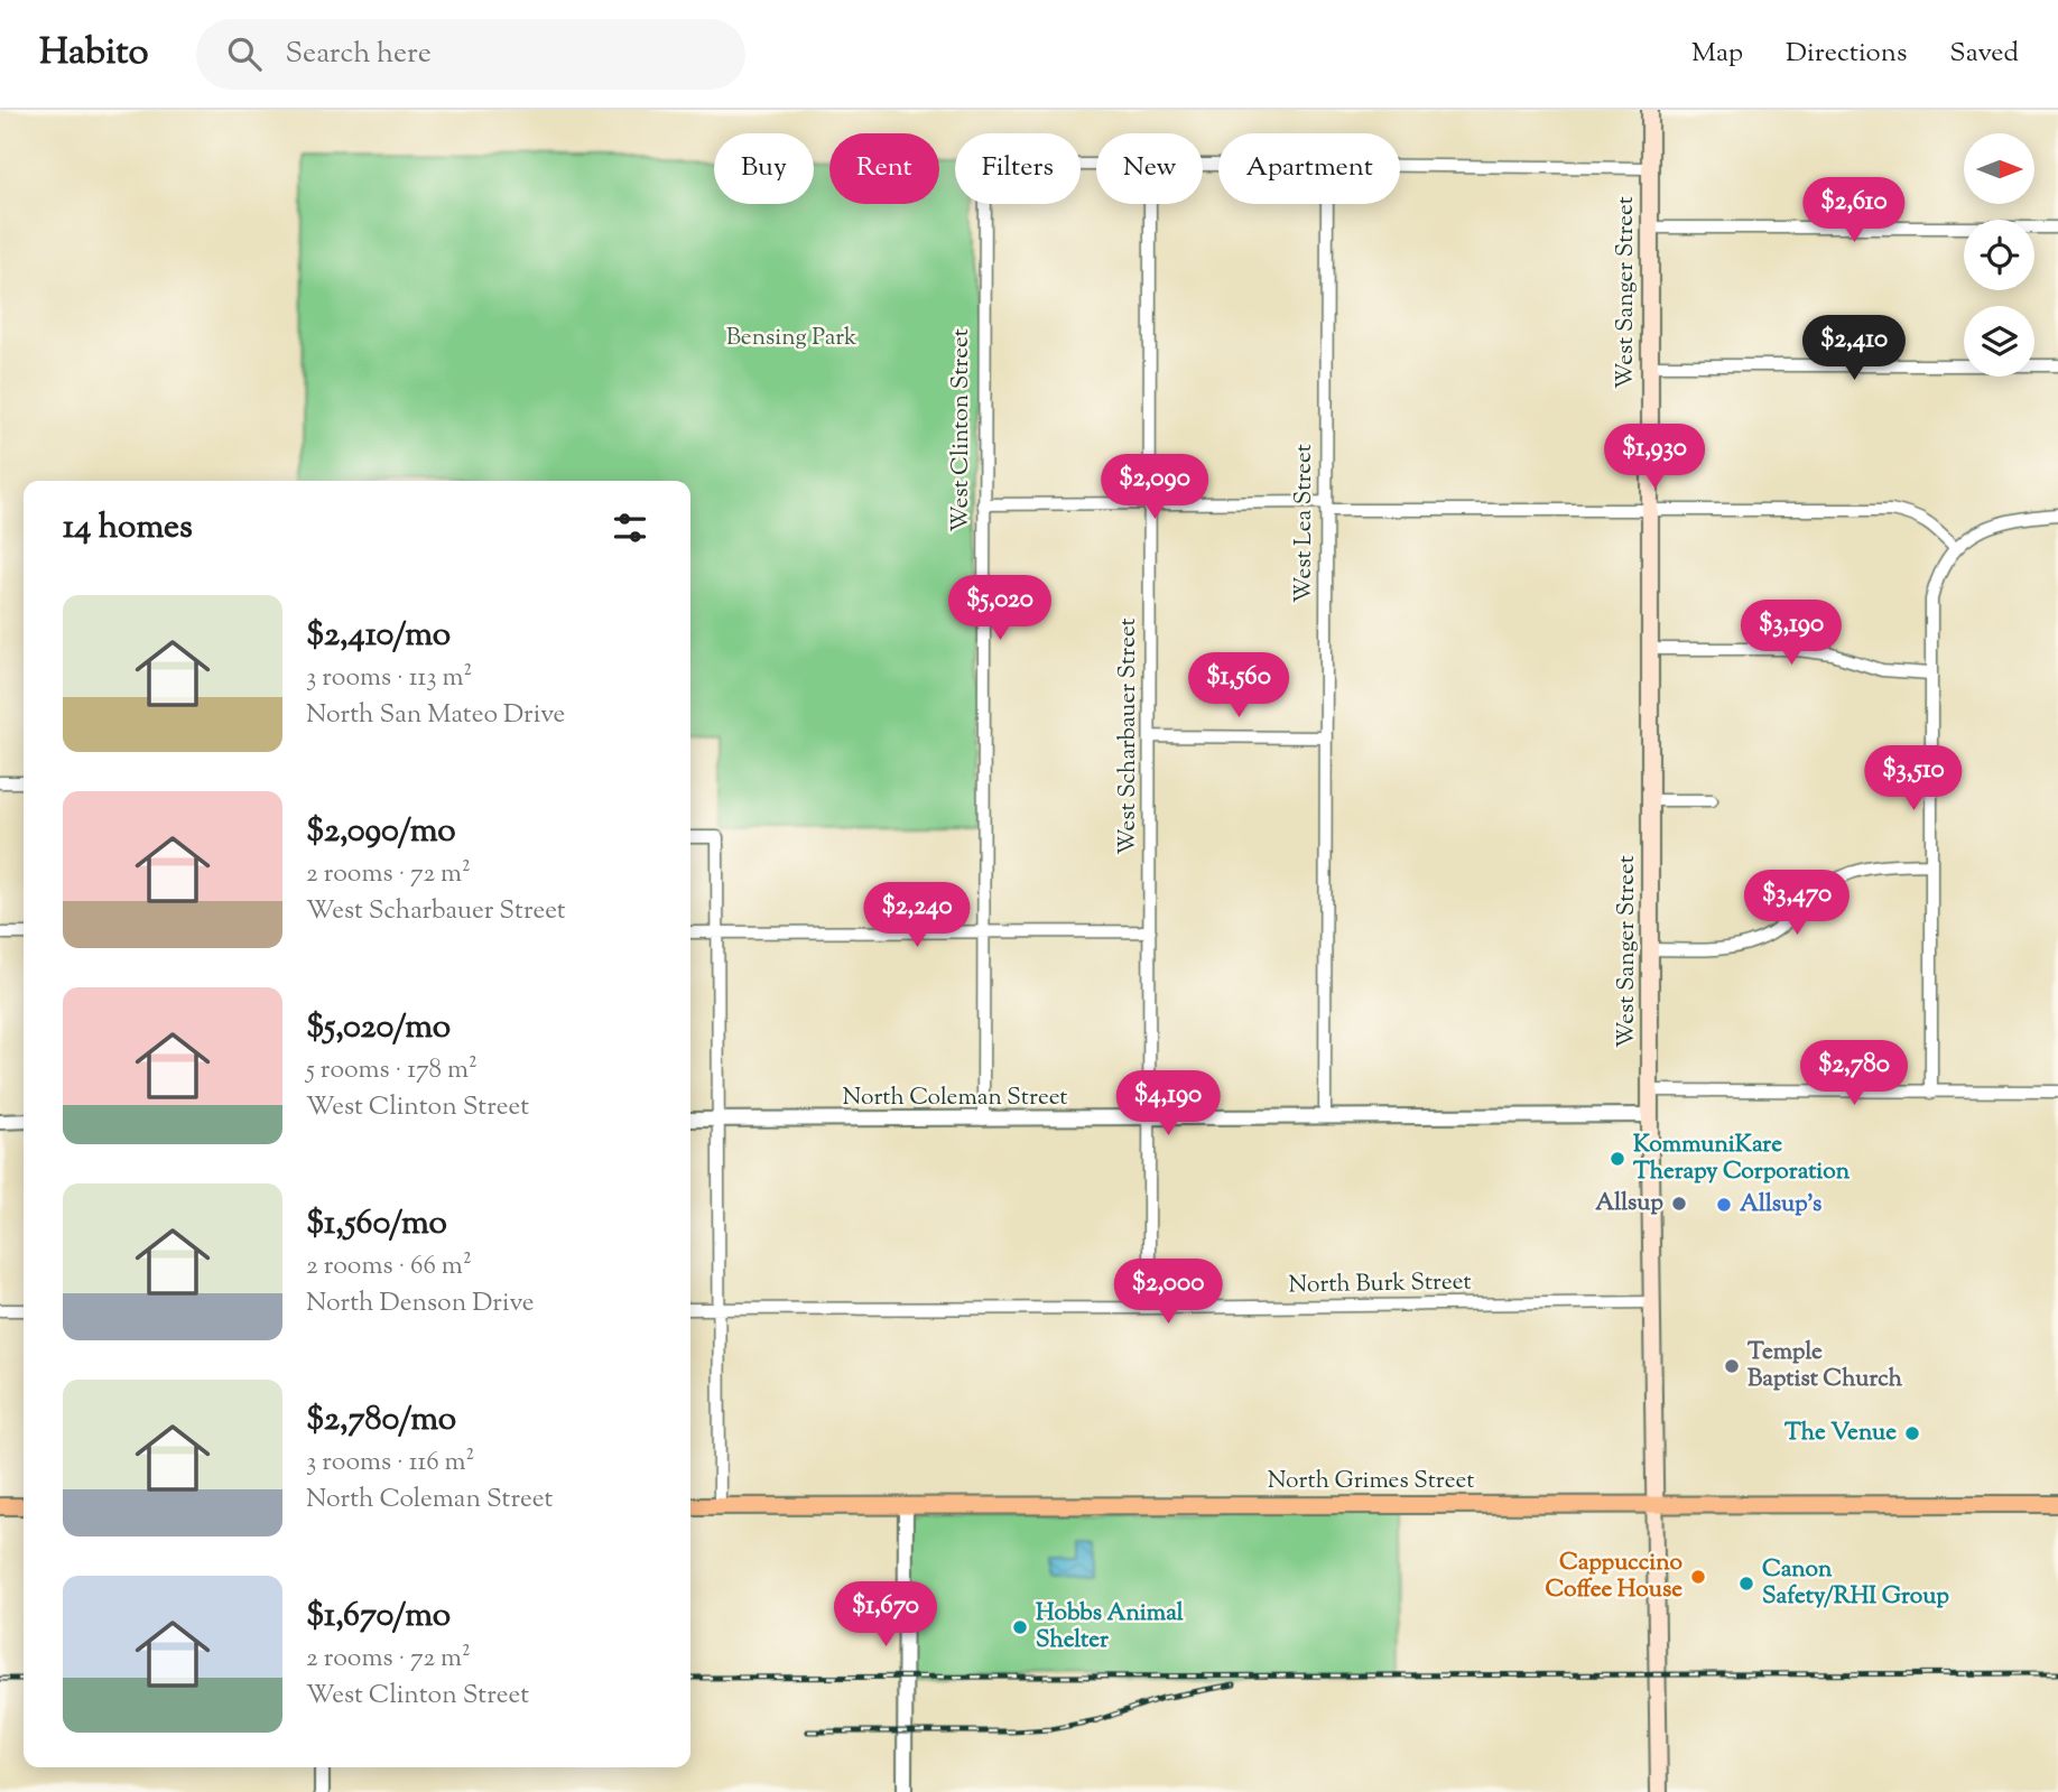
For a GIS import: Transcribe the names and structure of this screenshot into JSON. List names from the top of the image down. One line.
{"streets":{"main road":["West Sanger Street","North Grimes Street"],"street":["West Clinton Street","West Lea Street","West Scharbauer Street","North Coleman Street","North Burk Street"]},"crossings":[["West Sanger Street","North Coleman Street"],["West Sanger Street","North Burk Street"],["West Sanger Street","North Grimes Street"],["West Clinton Street","North Coleman Street"],["West Lea Street","North Coleman Street"],["West Scharbauer Street","North Coleman Street"],["West Scharbauer Street","North Burk Street"]],"parks":["Bensing Park"],"places":["KommuniKare Therapy Corporation","Allsup","Allsup's","Temple Baptist Church","The Venue","Cappuccino Coffee House","Canon Safety/RHI Group","Hobbs Animal Shelter"],"north":"right","page":{"header":"Habito","search":"Search here","nav":["Map","Directions","Saved"],"chip":["Buy","Rent","Filters","New","Apartment"],"price":["$2,610","$2,410","$1,930","$2,090","$5,020","$3,190","$1,560","$3,510","$3,470","$2,240","$2,780","$4,190","$2,000","$1,670"],"heading":"14 homes","list":[{"name":"$2,410/mo","note":"3 rooms · 113 m² · North San Mateo Drive"},{"name":"$2,090/mo","note":"2 rooms · 72 m² · West Scharbauer Street"},{"name":"$5,020/mo","note":"5 rooms · 178 m² · West Clinton Street"},{"name":"$1,560/mo","note":"2 rooms · 66 m² · North Denson Drive"},{"name":"$2,780/mo","note":"3 rooms · 116 m² · North Coleman Street"},{"name":"$1,670/mo","note":"2 rooms · 72 m² · West Clinton Street"}]}}
